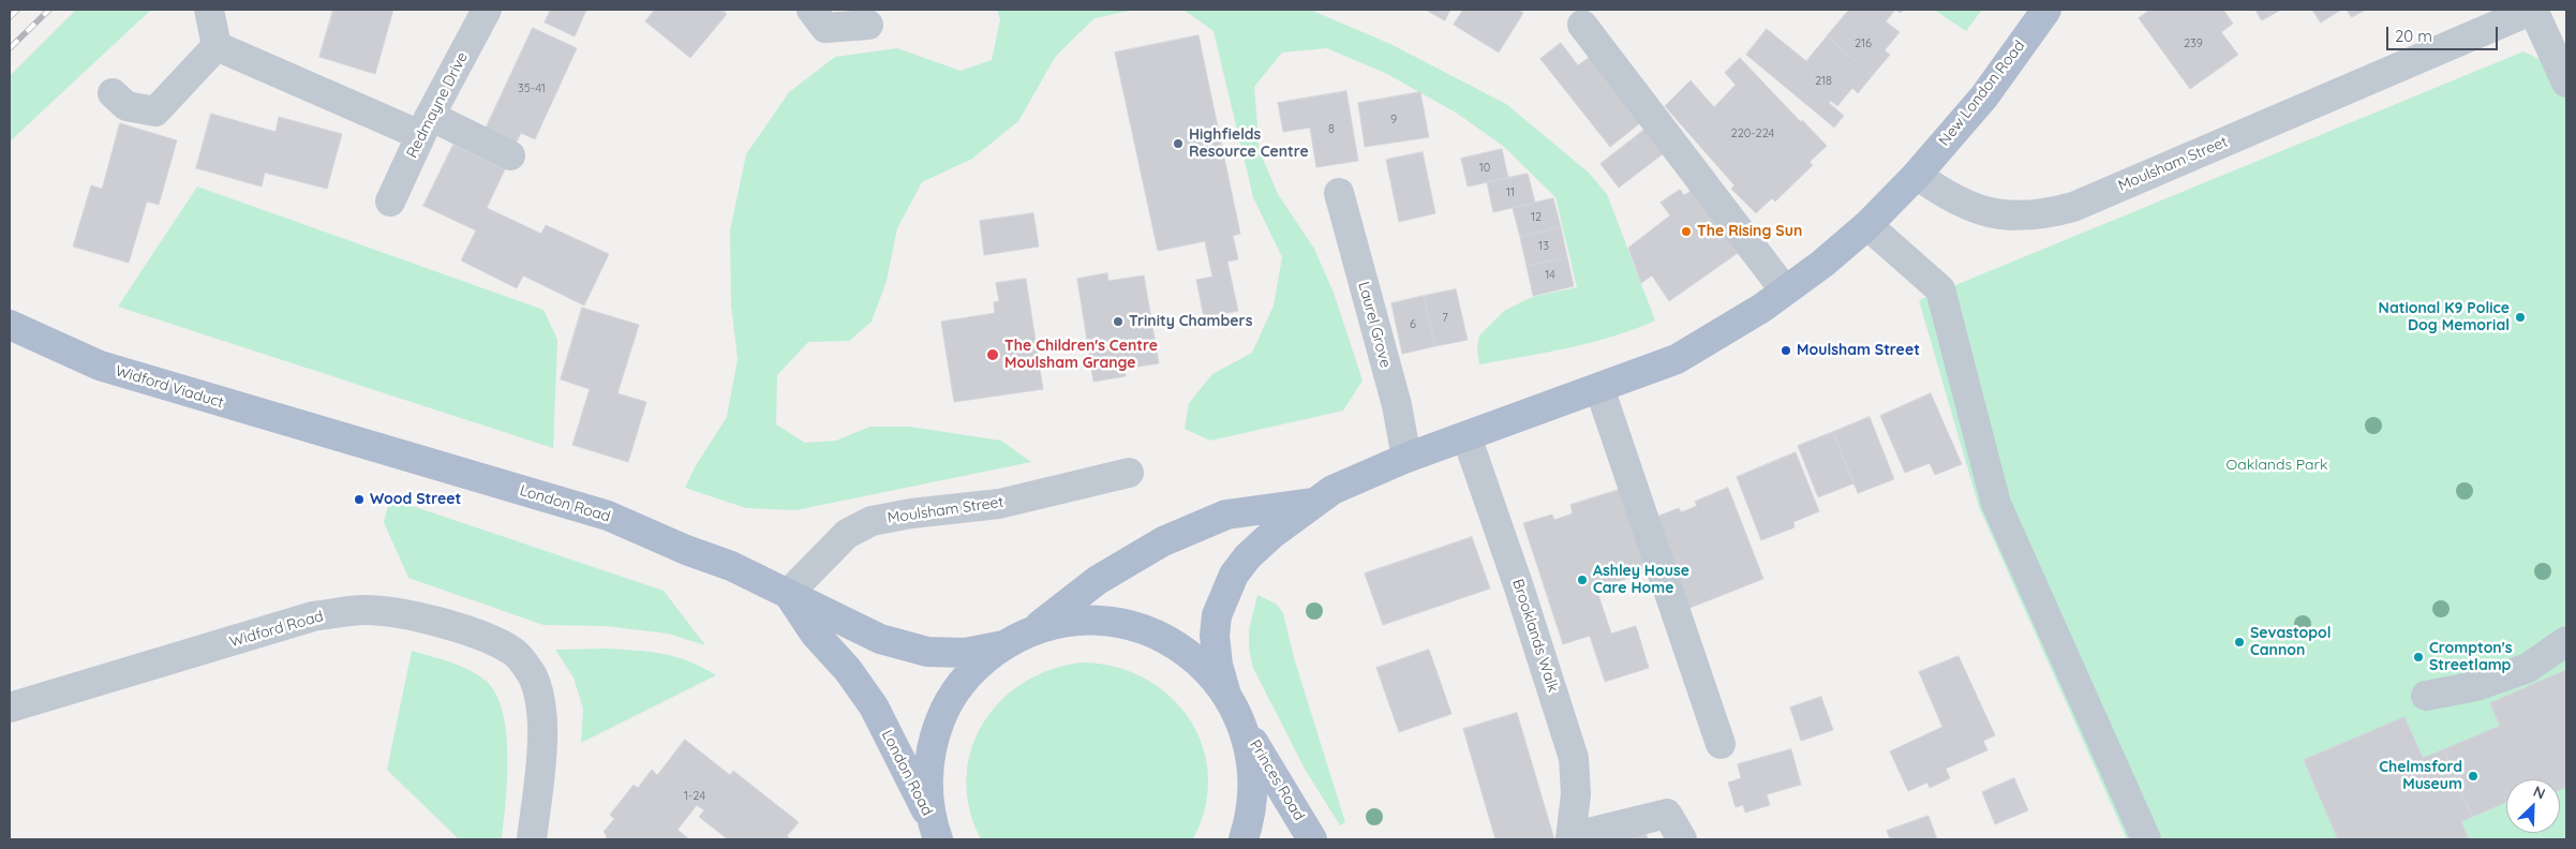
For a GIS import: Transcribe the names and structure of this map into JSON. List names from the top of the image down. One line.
{"streets":{"main road":["New London Road","Widford Viaduct","London Road","Princes Road"],"street":["Redmayne Drive","Moulsham Street","Laurel Grove","Widford Road","Brooklands Walk"]},"crossings":[["New London Road","Moulsham Street"],["Moulsham Street","London Road"],["Widford Viaduct","London Road"]],"parks":["Oaklands Park"],"places":["Highfields Resource Centre","The Rising Sun","National K9 Police Dog Memorial","Trinity Chambers","Moulsham Street","The Children's Centre Moulsham Grange","Wood Street","Ashley House Care Home","Sevastopol Cannon","Crompton's Streetlamp","Chelmsford Museum"],"house_numbers":["216","239","218","35-41","9","8","220-224","10","11","12","13","14","7","6","1-24"],"scale_bar":"20 m","north":"top right"}
